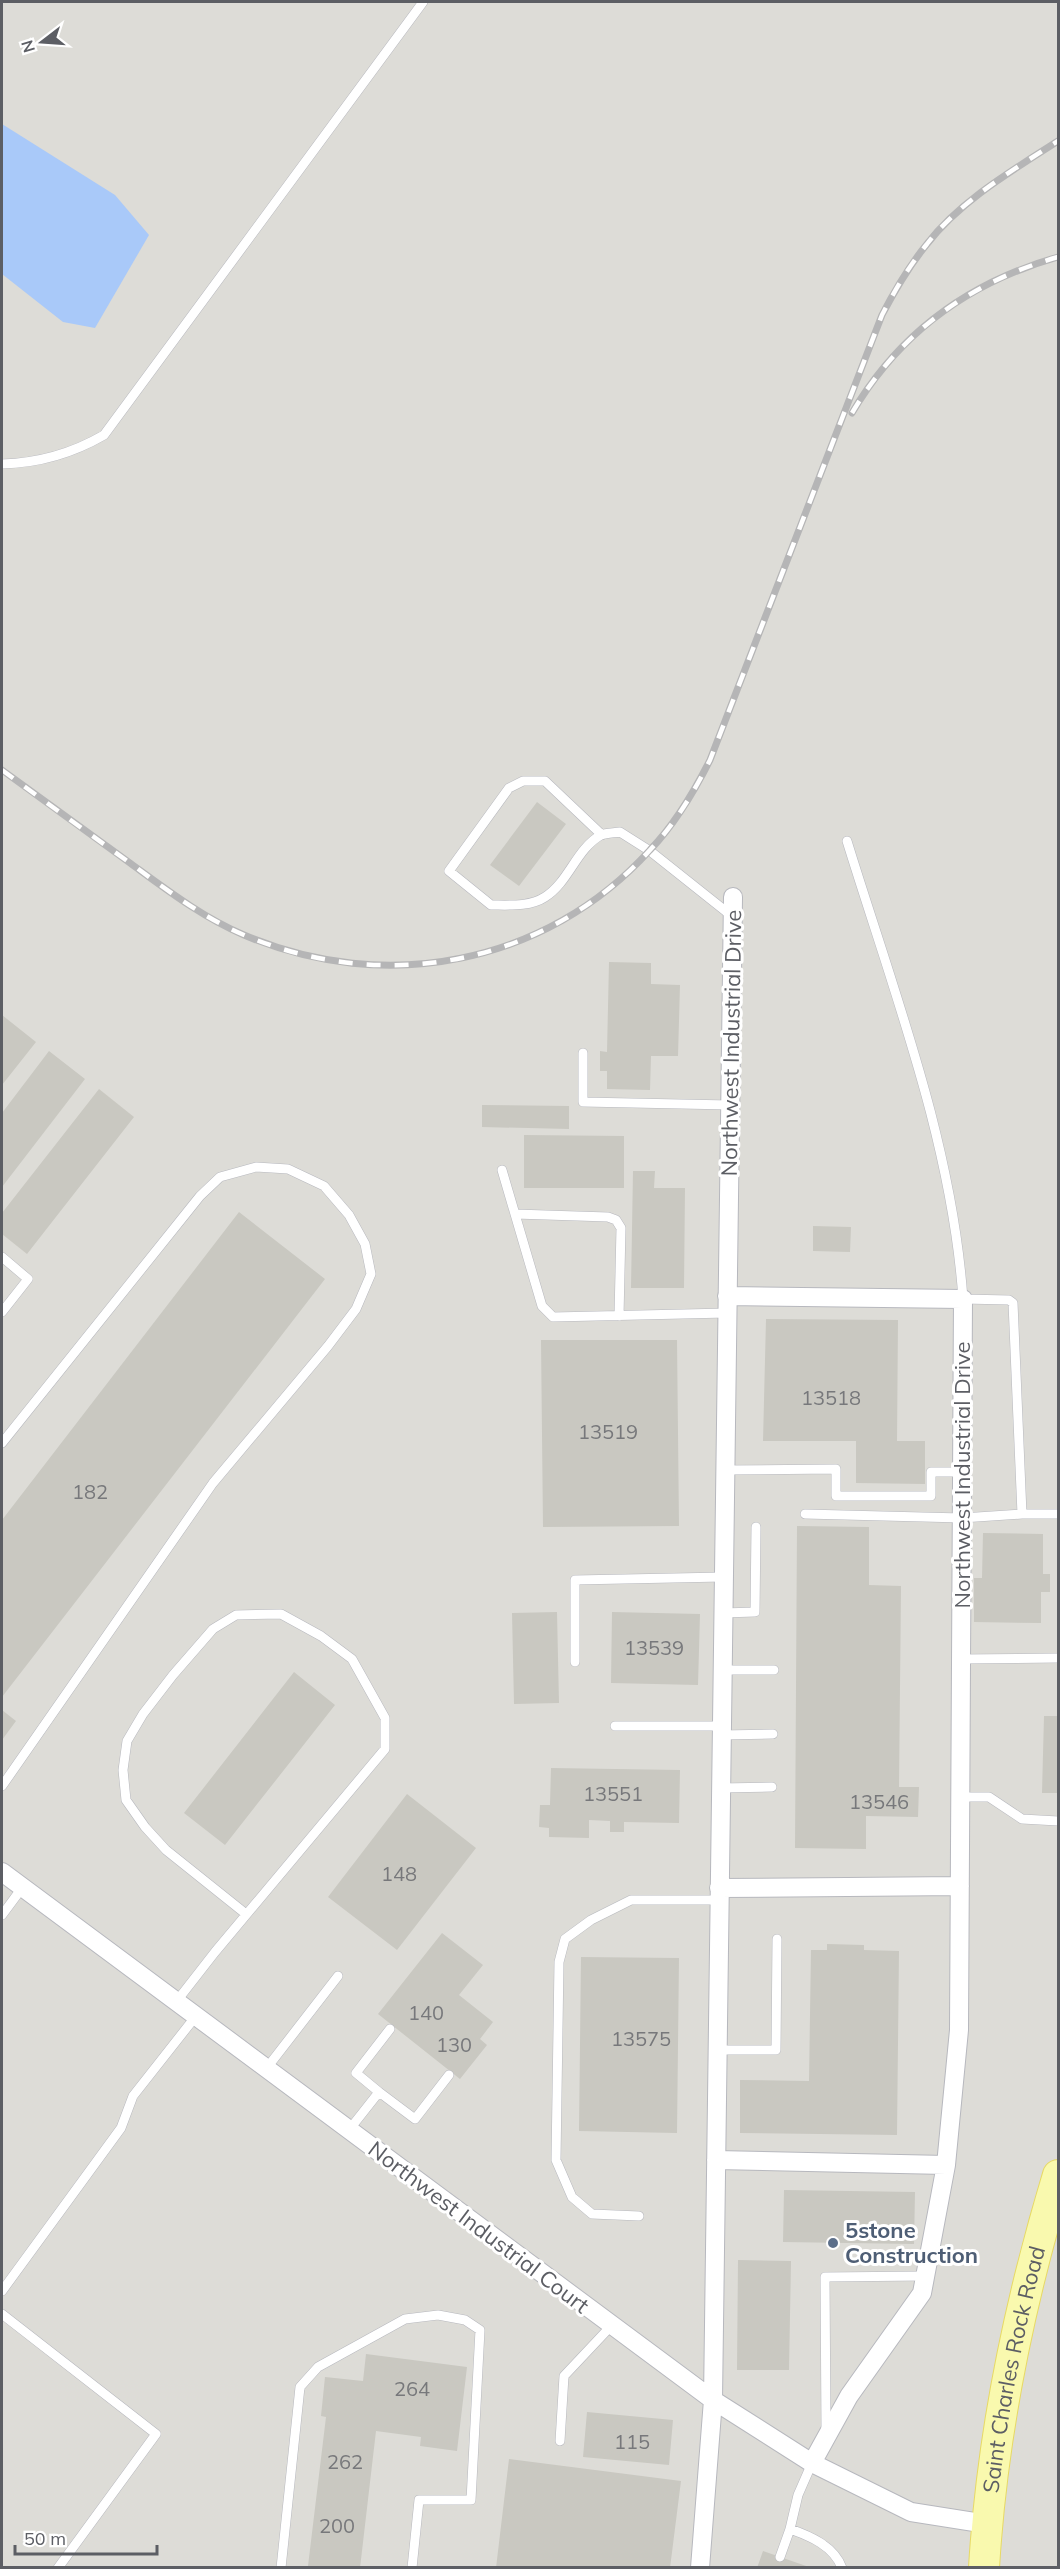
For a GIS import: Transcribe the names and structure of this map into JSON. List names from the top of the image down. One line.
{"streets":{"main road":["Saint Charles Rock Road"],"street":["Northwest Industrial Drive","Northwest Industrial Court"]},"crossings":[["Northwest Industrial Drive","Northwest Industrial Court"],["Northwest Industrial Court","Saint Charles Rock Road"]],"places":["5stone Construction"],"house_numbers":["13518","13519","182","13539","13551","13546","148","140","13575","130","264","115","262","200"],"scale_bar":"50 m","north":"left"}
